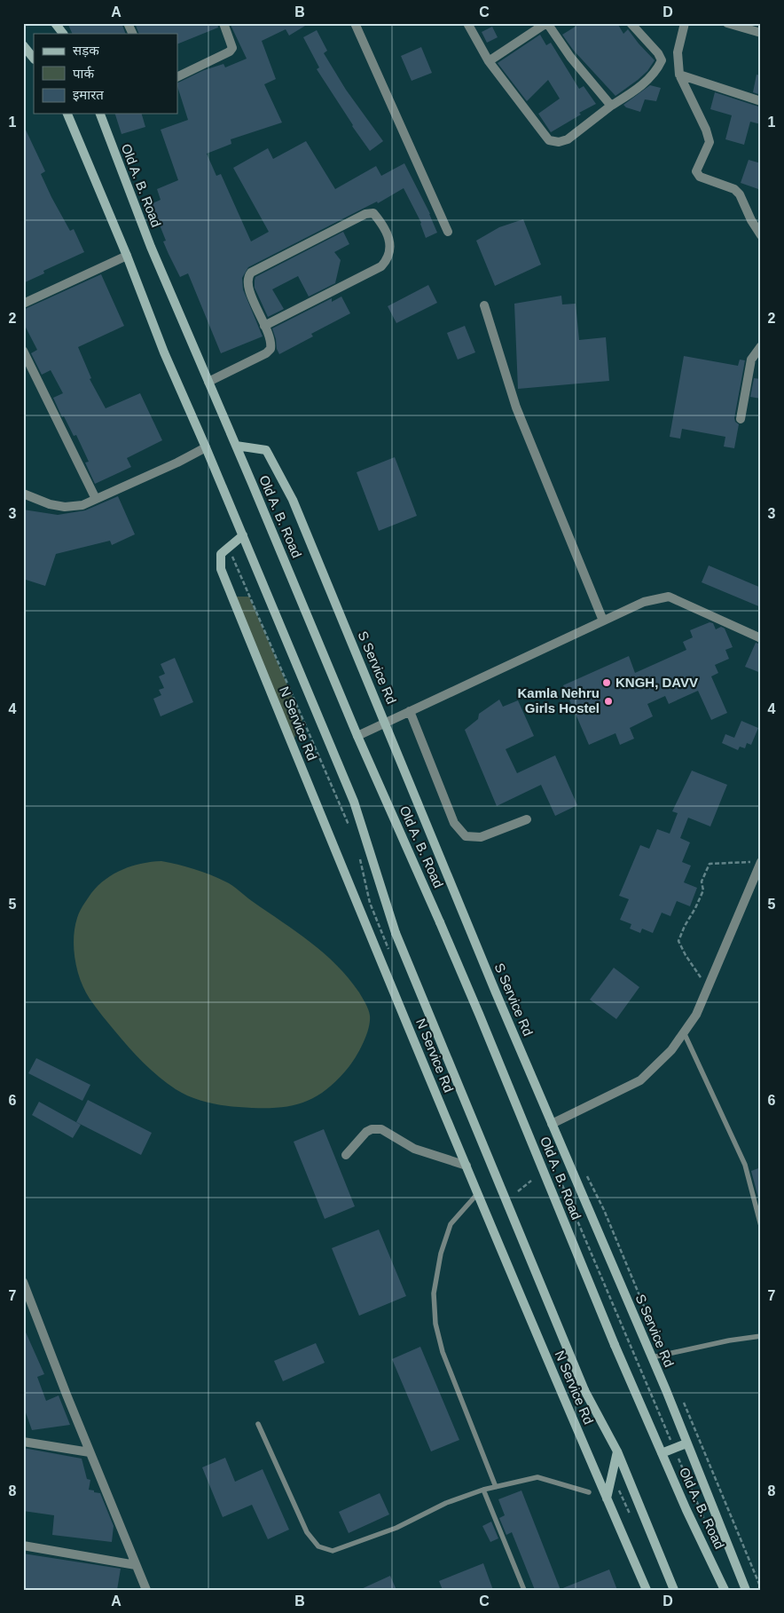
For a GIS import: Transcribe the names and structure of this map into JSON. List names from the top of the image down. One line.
{"streets":{"main road":["Old A. B. Road","S Service Rd","N Service Rd"]},"crossings":[["Old A. B. Road","S Service Rd"]],"places":["KNGH, DAVV","Kamla Nehru Girls Hostel"],"legend":["सड़क","पार्क","इमारत"],"grid":{"columns":["A","B","C","D"],"rows":["1","2","3","4","5","6","7","8"]}}
